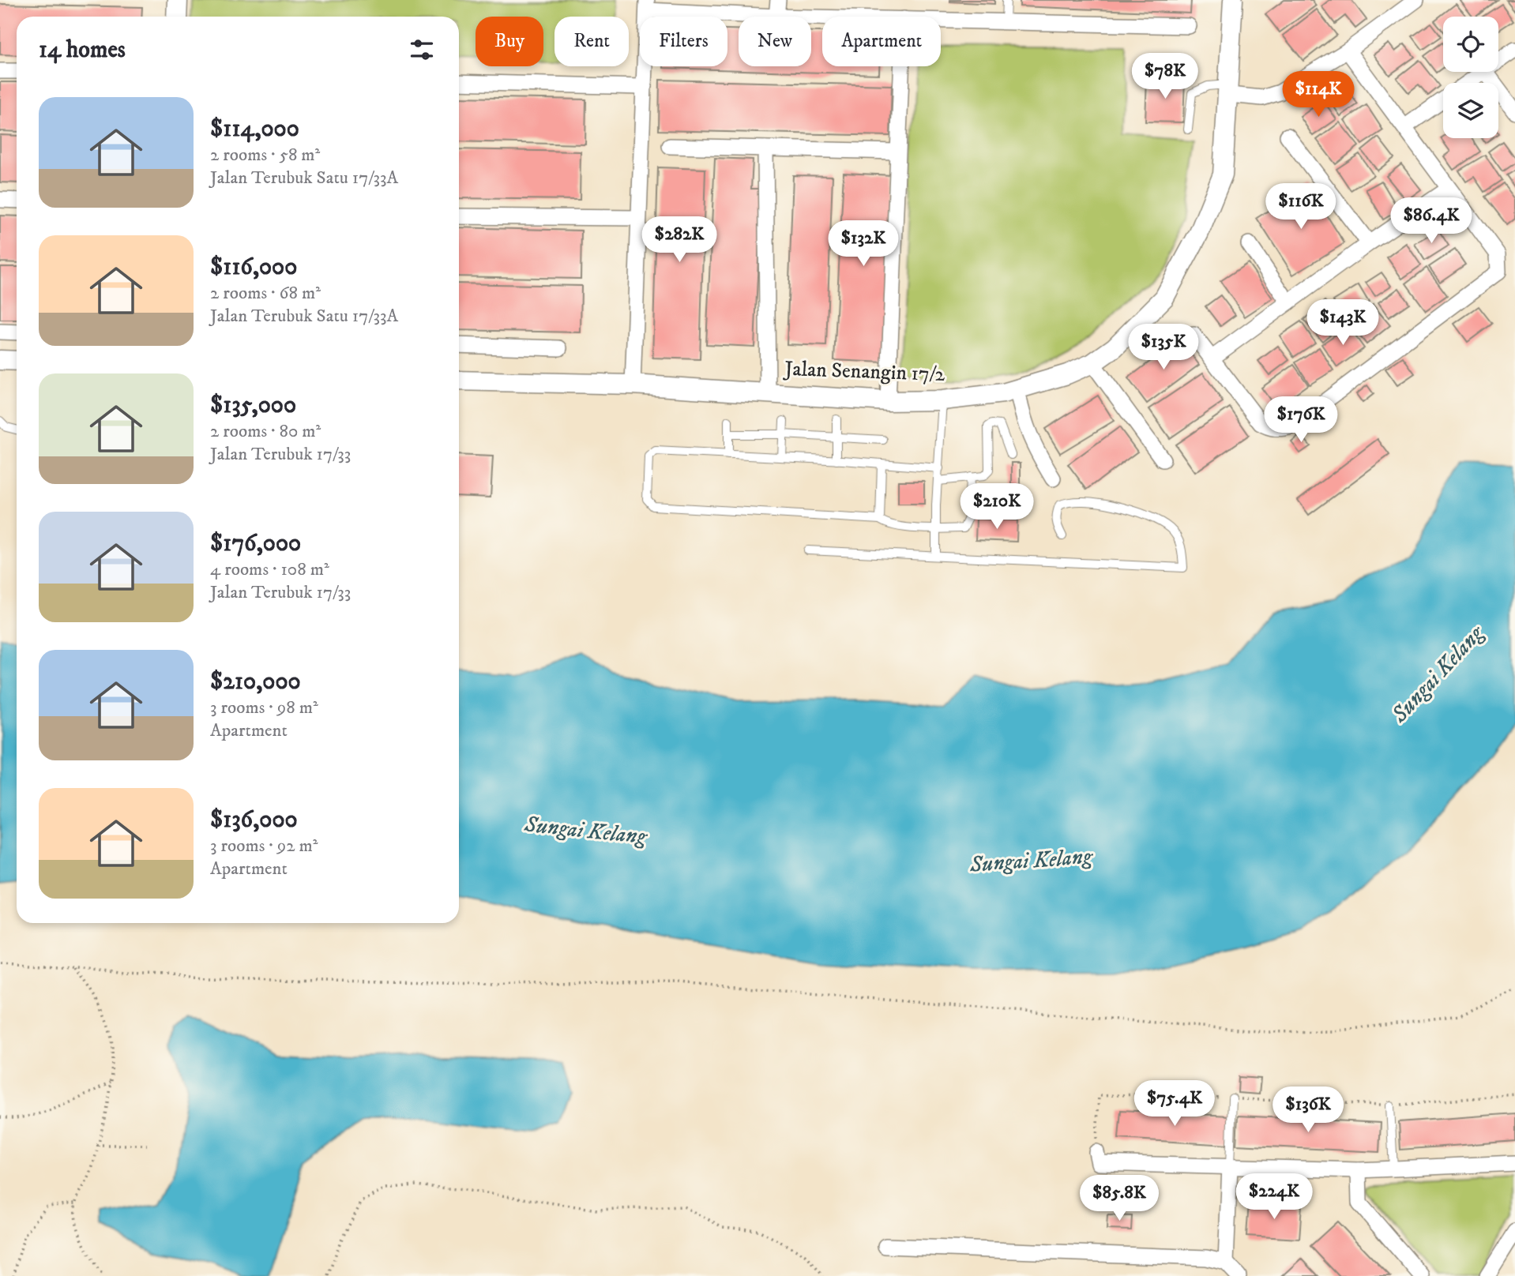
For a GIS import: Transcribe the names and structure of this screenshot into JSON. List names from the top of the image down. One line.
{"streets":{"street":["Jalan Senangin 17/2"]},"water":["Sungai Kelang"],"page":{"chip":["Buy","Rent","Filters","New","Apartment"],"heading":"14 homes","price":["$78K","$114K","$116K","$86.4K","$282K","$132K","$143K","$135K","$176K","$210K","$75.4K","$136K","$224K","$85.8K"],"list":[{"name":"$114,000","note":"2 rooms · 58 m² · Jalan Terubuk Satu 17/33A"},{"name":"$116,000","note":"2 rooms · 68 m² · Jalan Terubuk Satu 17/33A"},{"name":"$135,000","note":"2 rooms · 80 m² · Jalan Terubuk 17/33"},{"name":"$176,000","note":"4 rooms · 108 m² · Jalan Terubuk 17/33"},{"name":"$210,000","note":"3 rooms · 98 m² · Apartment"},{"name":"$136,000","note":"3 rooms · 92 m² · Apartment"}]}}
